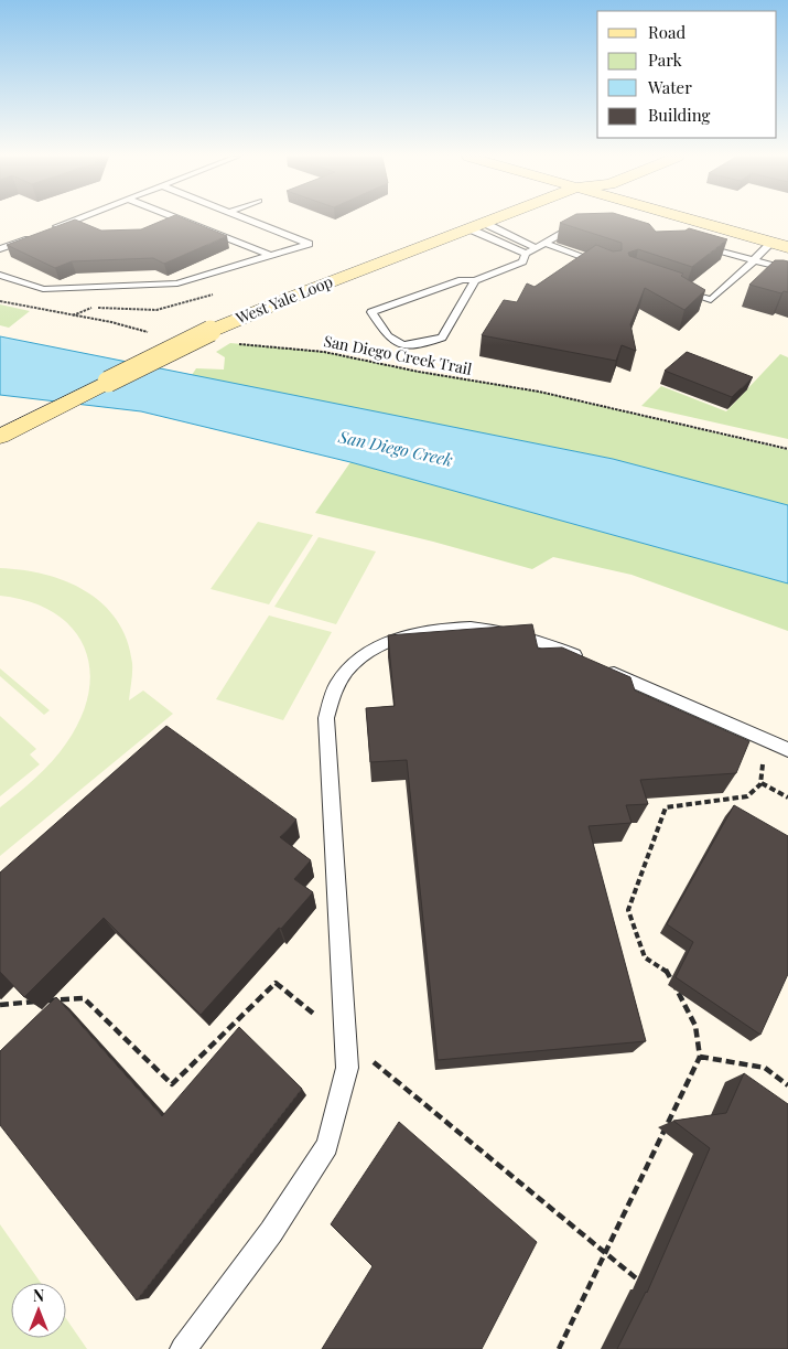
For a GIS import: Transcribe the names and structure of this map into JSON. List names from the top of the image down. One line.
{"streets":{"main road":["West Yale Loop"],"path":["San Diego Creek Trail"]},"water":["San Diego Creek"],"legend":["Road","Park","Water","Building"],"north":"top"}
